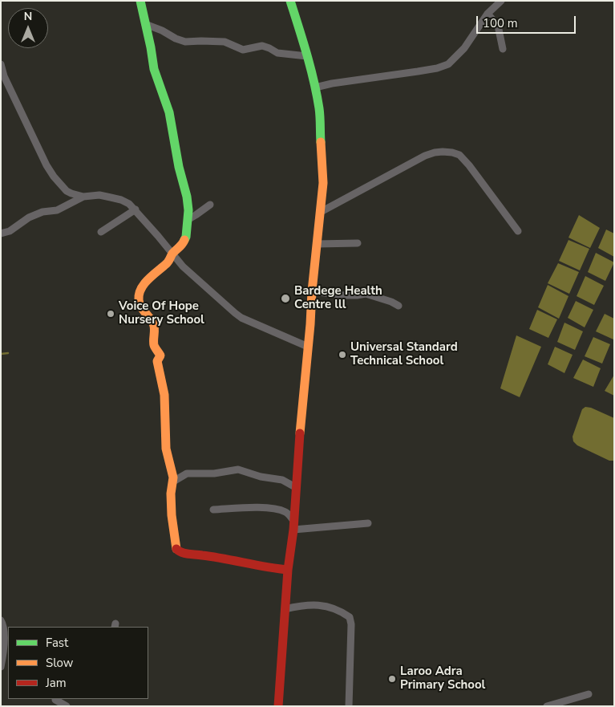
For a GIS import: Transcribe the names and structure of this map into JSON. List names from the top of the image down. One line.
{"places":["Bardege Health Centre lll","Voice Of Hope Nursery School","Universal Standard Technical School","Laroo Adra Primary School"],"legend":["Fast","Slow","Jam"],"scale_bar":"100 m","north":"top"}
